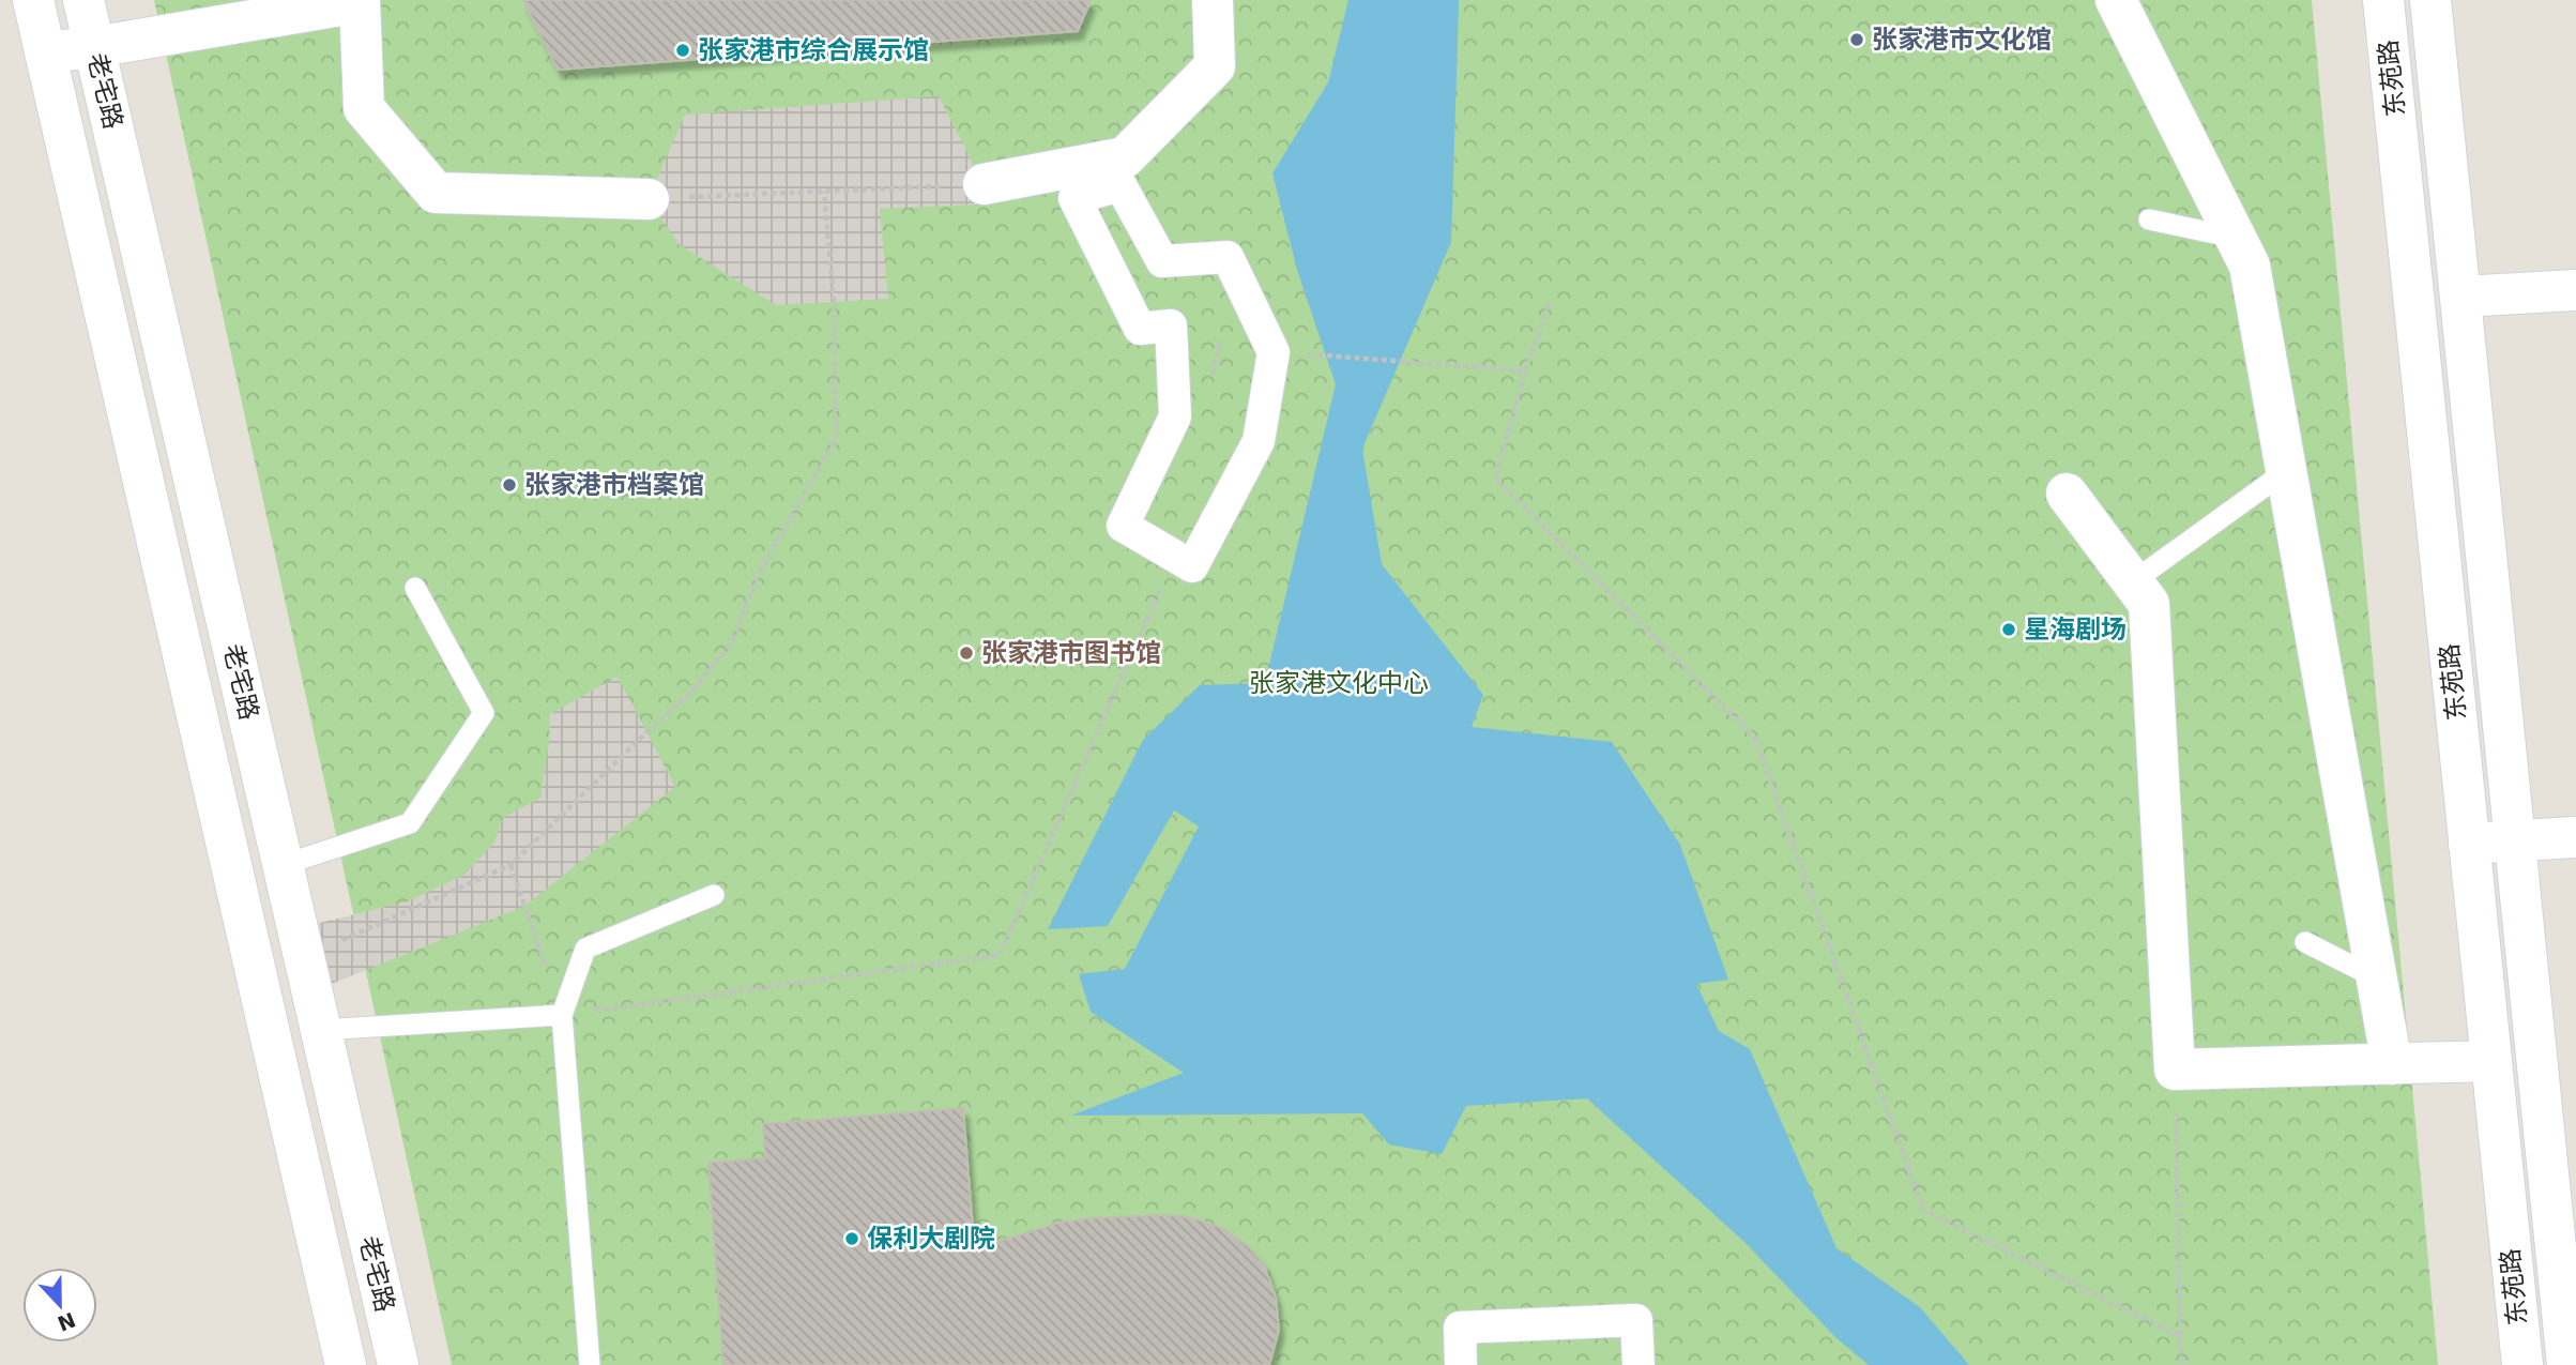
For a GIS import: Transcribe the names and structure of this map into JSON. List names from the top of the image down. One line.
{"streets":{"street":["东苑路","老宅路"]},"parks":["张家港文化中心"],"places":["张家港市文化馆","张家港市综合展示馆","张家港市档案馆","星海剧场","张家港市图书馆","保利大剧院"],"north":"bottom"}
